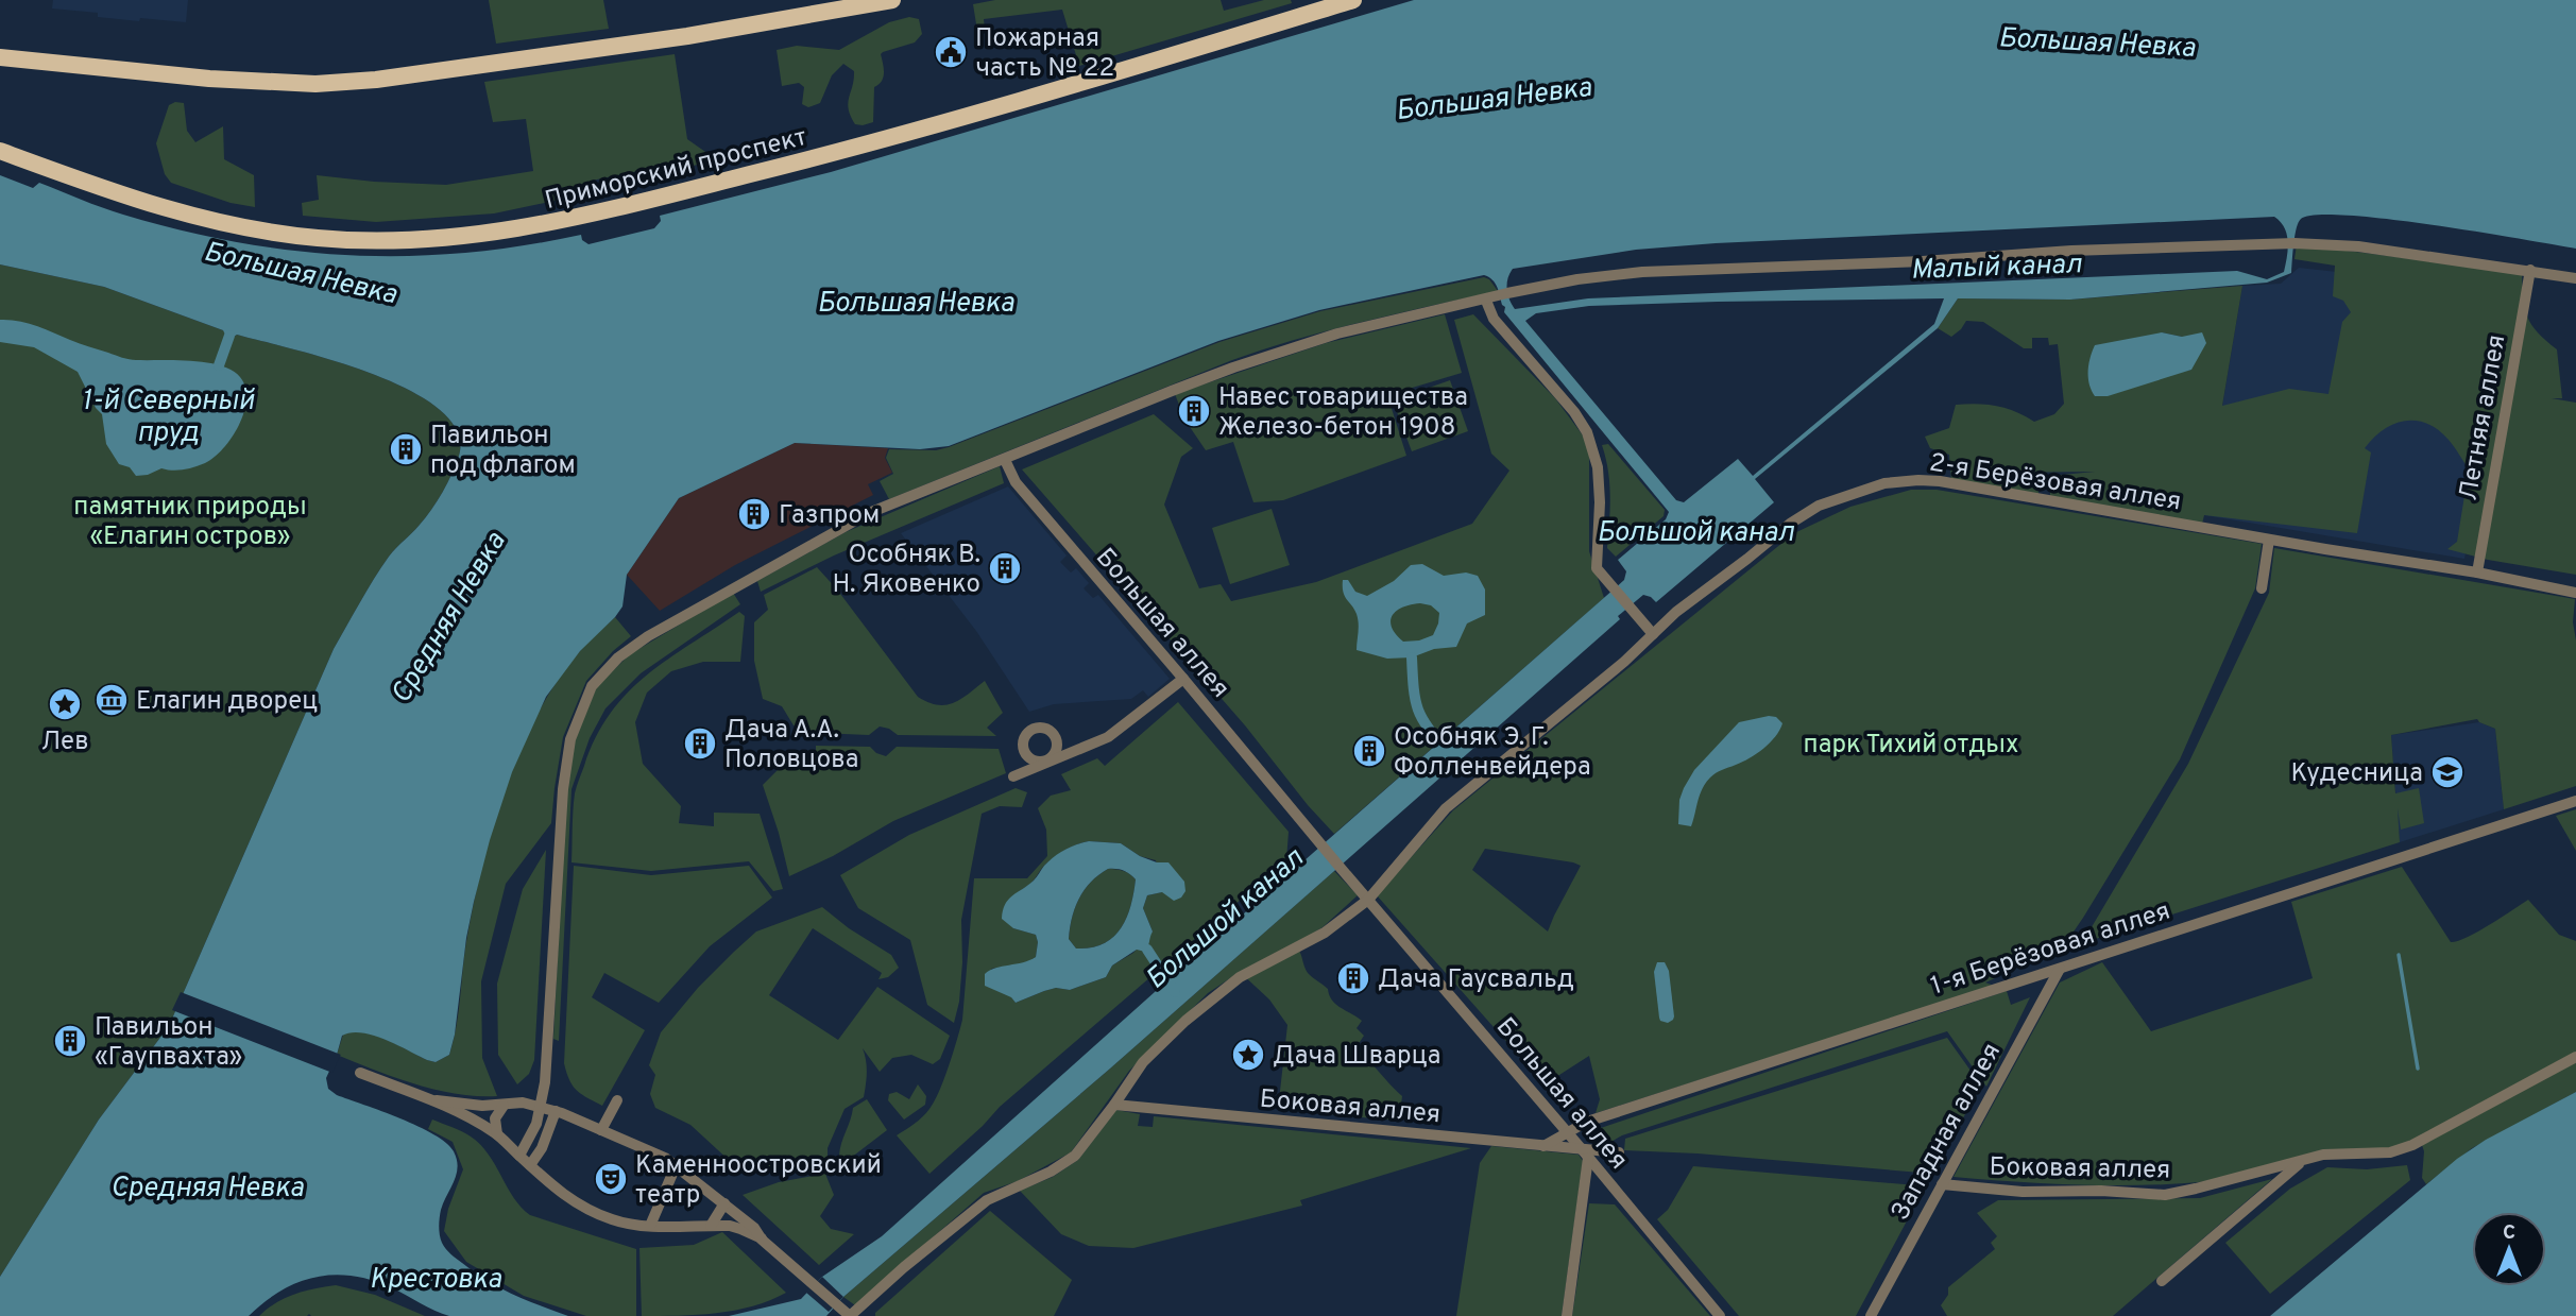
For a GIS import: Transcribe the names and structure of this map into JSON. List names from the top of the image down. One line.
{"streets":{"main road":["Приморский проспект"],"street":["Летняя аллея","2-я Берёзовая аллея","Большая аллея","1-я Берёзовая аллея","Боковая аллея","Западная аллея"]},"crossings":[["Летняя аллея","2-я Берёзовая аллея"],["2-я Берёзовая аллея","Большая аллея"],["2-я Берёзовая аллея","Боковая аллея"],["Большая аллея","1-я Берёзовая аллея"],["Большая аллея","Боковая аллея"],["1-я Берёзовая аллея","Боковая аллея"],["1-я Берёзовая аллея","Западная аллея"],["Боковая аллея","Западная аллея"]],"water":["Большая Невка","Малый канал","1-й Северный пруд","Большой канал","Средняя Невка","Крестовка"],"parks":["памятник природы «Елагин остров»","парк Тихий отдых"],"places":{"public building":["Пожарная часть № 22"],"building":["Навес товарищества Железо-бетон 1908","Павильон под флагом","Газпром","Особняк В. Н. Яковенко","Дача А.А. Половцова","Особняк Э. Г. Фолленвейдера","Дача Гаусвальд","Павильон «Гаупвахта»"],"museum":["Елагин дворец"],"place":["Лев","Дача Шварца"],"school or university":["Кудесница"],"theatre":["Каменноостровский театр"]},"north":"top"}
